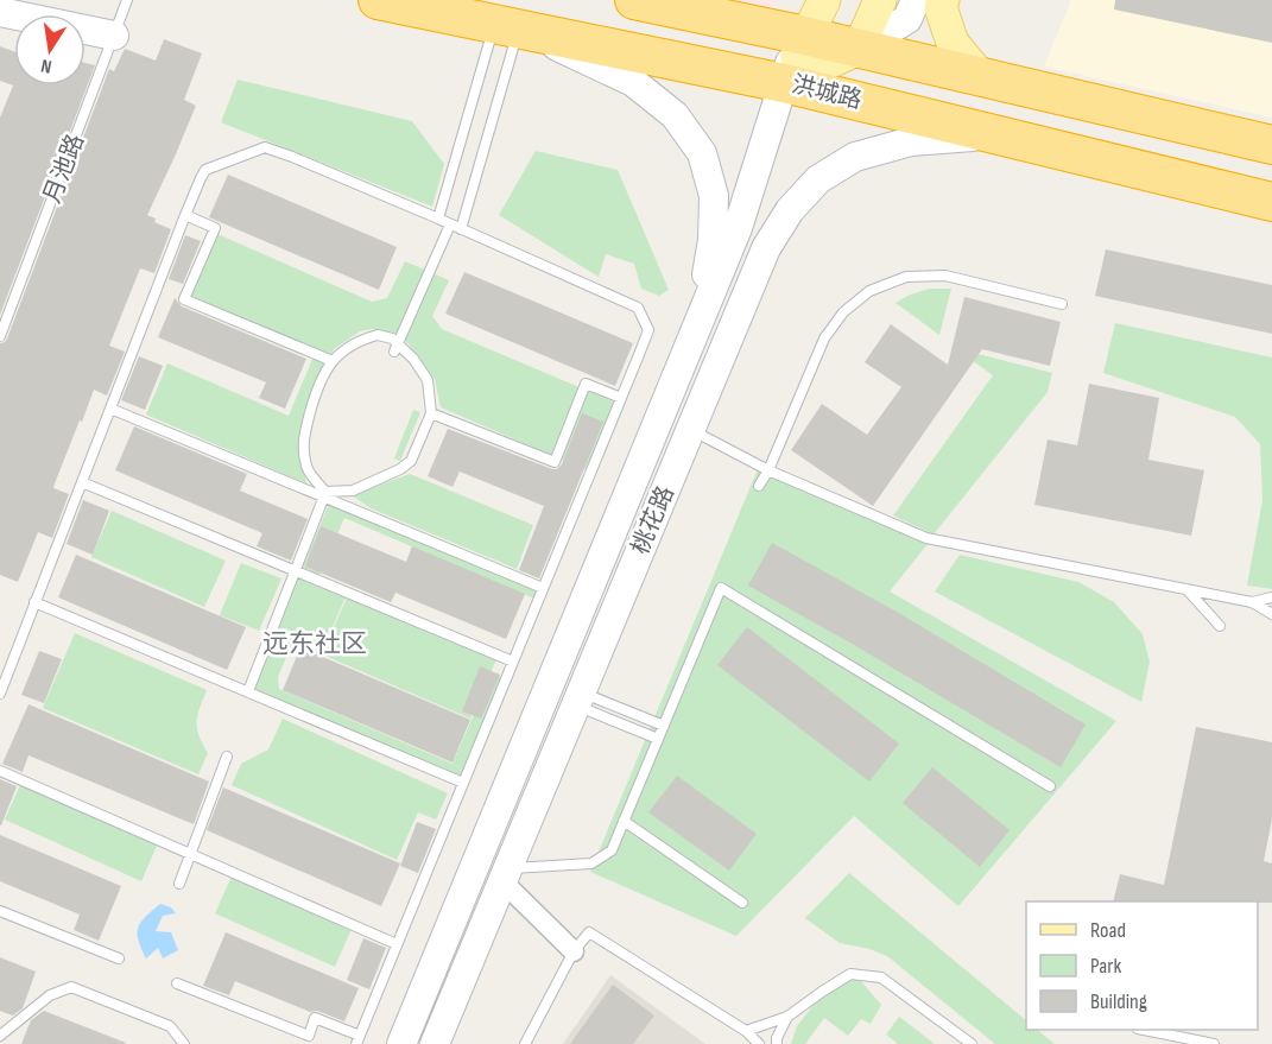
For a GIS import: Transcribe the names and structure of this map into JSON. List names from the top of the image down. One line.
{"streets":{"highway":["洪城路"],"main road":["桃花路"],"lane":["月池路"]},"crossings":[["洪城路","桃花路"]],"districts":["远东社区"],"legend":["Road","Park","Building"],"north":"bottom"}
